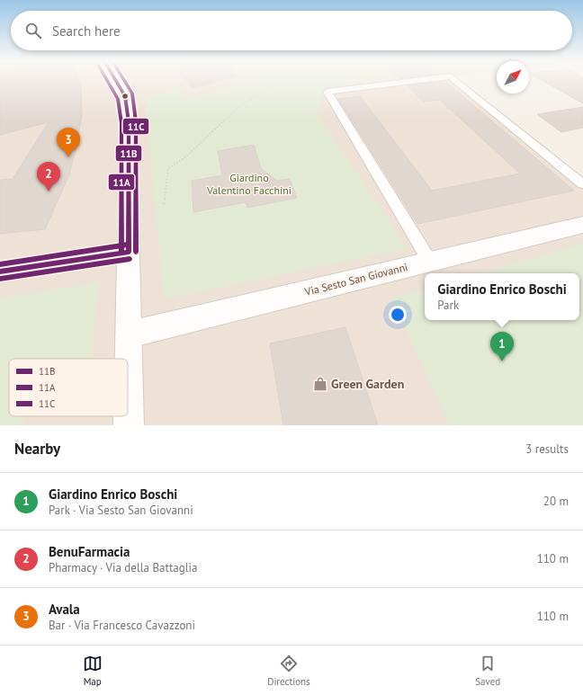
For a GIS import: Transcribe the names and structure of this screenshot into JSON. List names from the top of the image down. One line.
{"streets":{"street":["Via Sesto San Giovanni"]},"parks":["Giardino Valentino Facchini"],"places":{"shop":["Green Garden"]},"lines":["transit line 11B","transit line 11A","transit line 11C"],"legend":["11B","11A","11C"],"north":"top right","page":{"search":"Search here","pins":["3","2","1"],"popup":["Giardino Enrico Boschi","Park"],"heading":["Nearby","3 results"],"list":[{"mark":"1","name":"Giardino Enrico Boschi","note":"Park · Via Sesto San Giovanni","value":"20 m"},{"mark":"2","name":"BenuFarmacia","note":"Pharmacy · Via della Battaglia","value":"110 m"},{"mark":"3","name":"Avala","note":"Bar · Via Francesco Cavazzoni","value":"110 m"}],"nav":["Map","Directions","Saved"]}}
